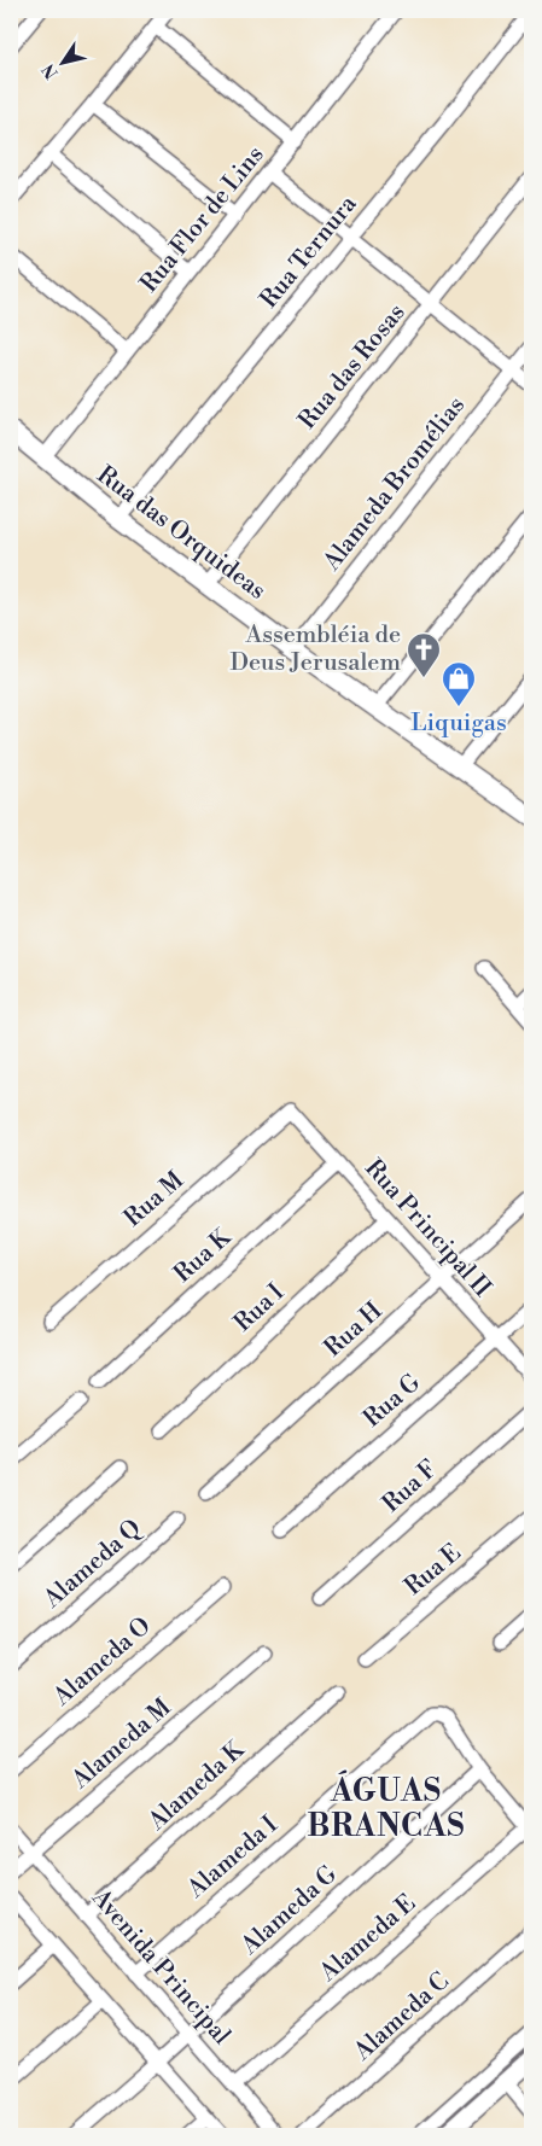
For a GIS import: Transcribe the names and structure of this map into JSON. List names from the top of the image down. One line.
{"streets":{"street":["Rua Flor de Lins","Rua Ternura","Rua das Rosas","Alameda Bromélias","Rua das Orquideas","Rua M","Rua Principal II","Rua K","Rua I","Rua H","Rua G","Rua F","Alameda Q","Rua E","Alameda O","Alameda M","Alameda K","Alameda I","Alameda G","Alameda E","Avenida Principal","Alameda C"]},"crossings":[["Rua Flor de Lins","Rua das Orquideas"],["Rua Ternura","Rua das Orquideas"],["Rua das Rosas","Rua das Orquideas"],["Alameda Bromélias","Rua das Orquideas"],["Rua M","Rua Principal II"],["Rua Principal II","Rua K"],["Rua Principal II","Rua I"],["Rua Principal II","Rua H"],["Rua Principal II","Rua G"],["Alameda M","Avenida Principal"],["Alameda K","Avenida Principal"],["Alameda I","Alameda G"],["Alameda I","Avenida Principal"],["Alameda G","Avenida Principal"],["Alameda E","Avenida Principal"]],"districts":["ÁGUAS BRANCAS"],"places":{"church":["Assembléia de Deus Jerusalem"],"shop":["Liquigas"]},"north":"bottom left"}
